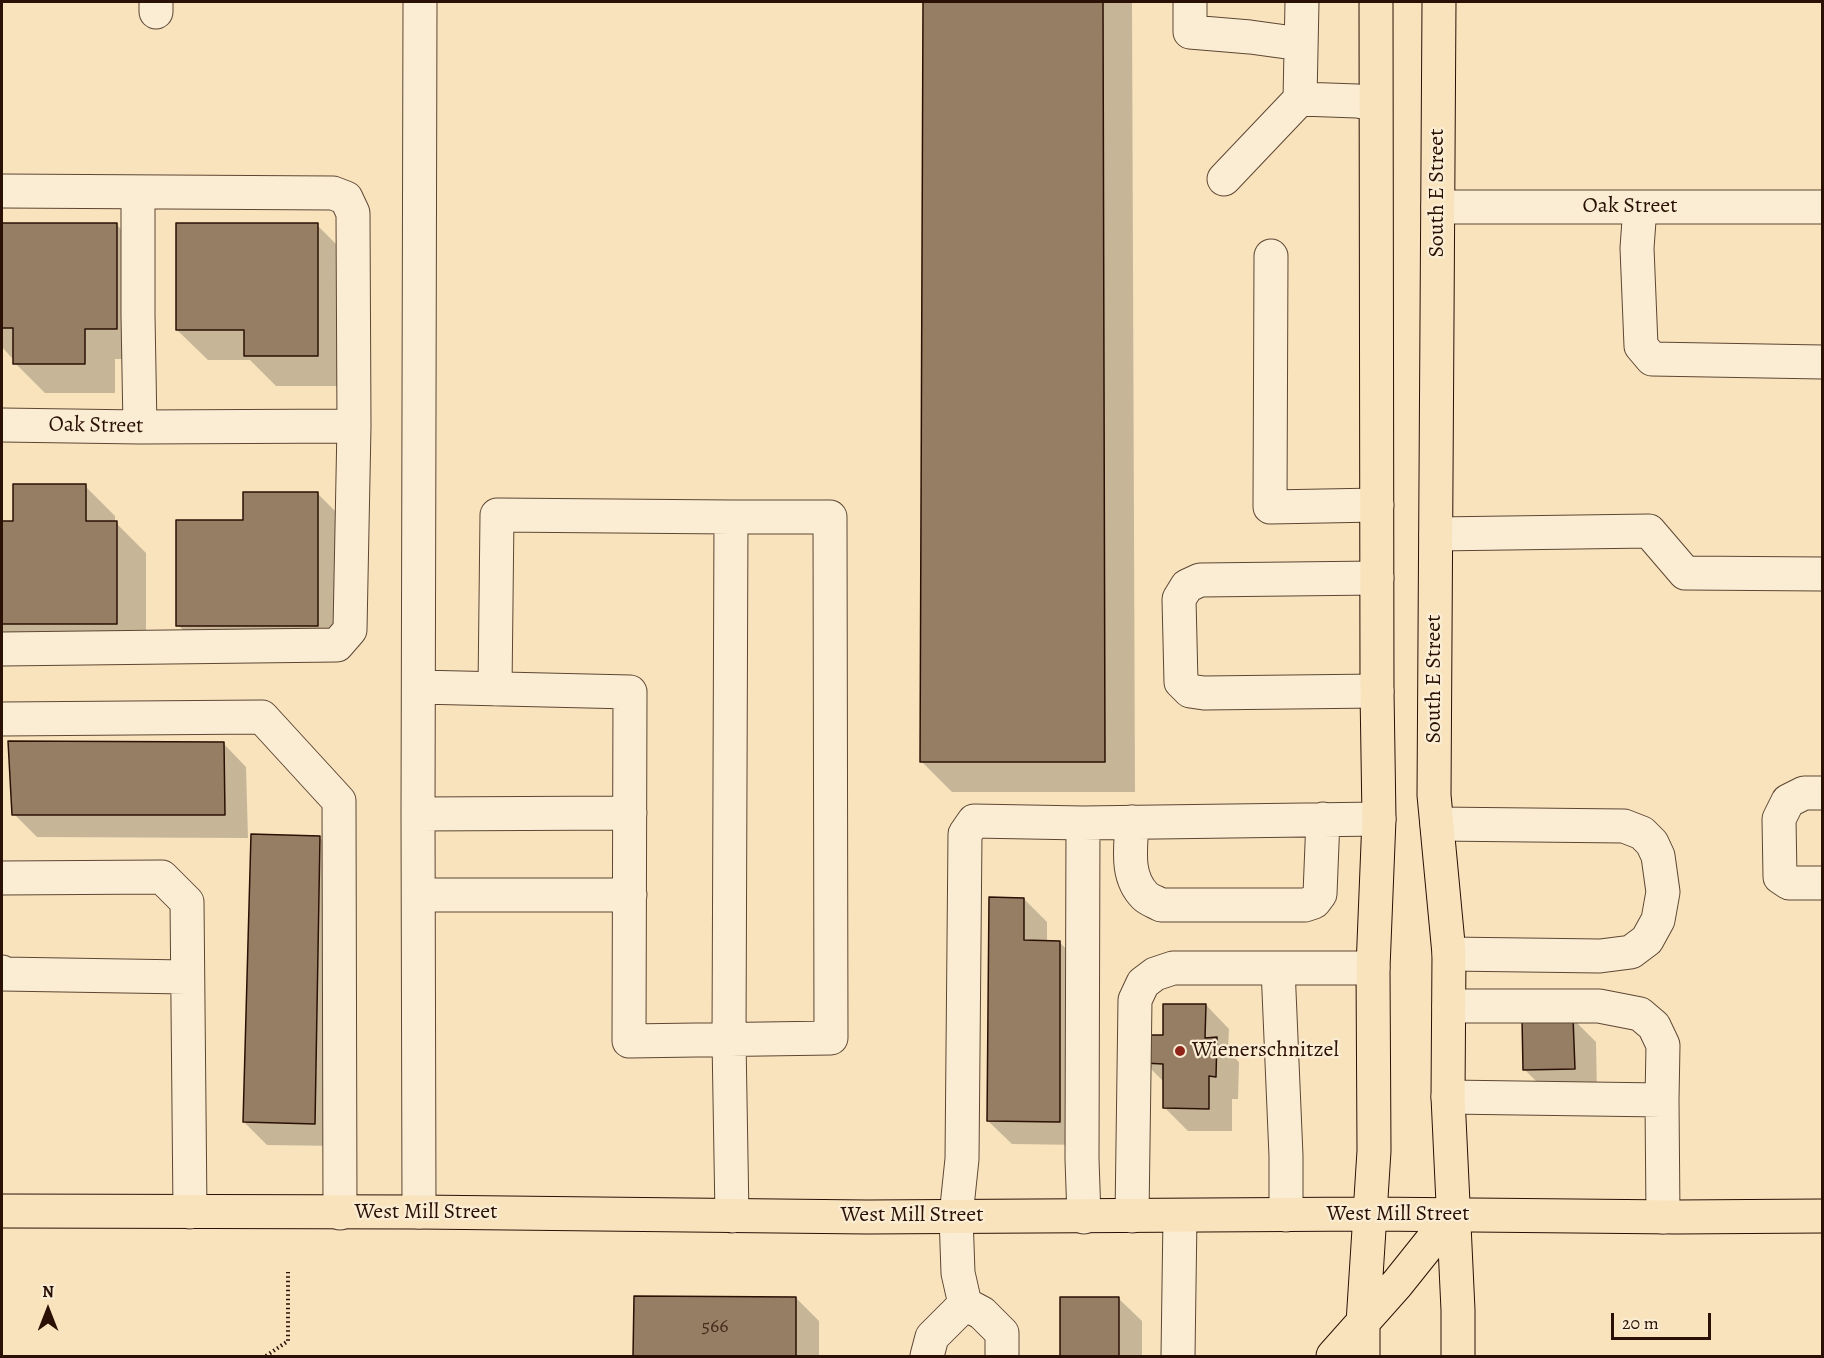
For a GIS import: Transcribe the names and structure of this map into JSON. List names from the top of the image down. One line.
{"streets":{"main road":["South E Street","West Mill Street"],"street":["Oak Street"]},"crossings":[["South E Street","Oak Street"],["South E Street","West Mill Street"]],"places":["Wienerschnitzel"],"house_numbers":["566"],"scale_bar":"20 m","north":"top"}
